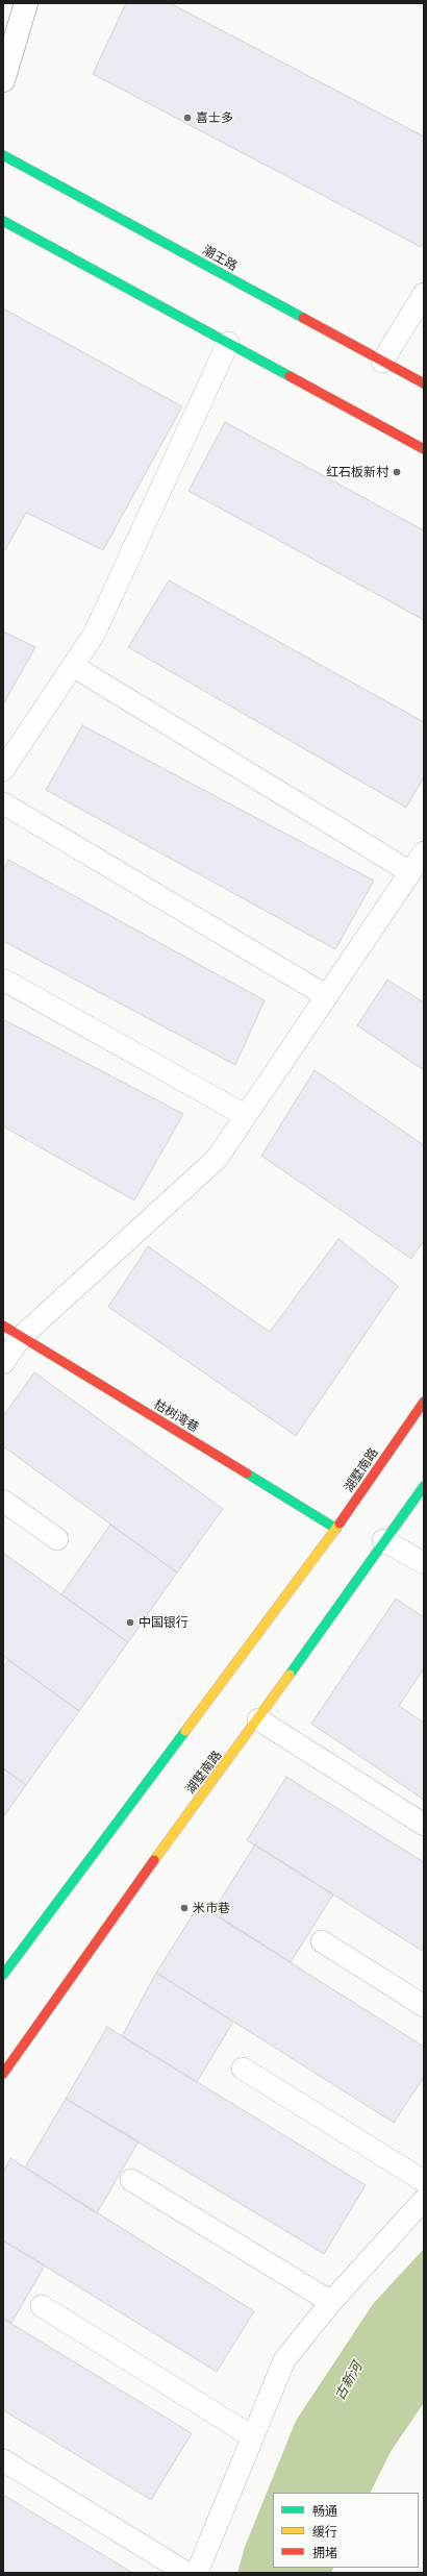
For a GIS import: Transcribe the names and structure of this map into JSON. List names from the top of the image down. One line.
{"streets":{"main road":["潮王路","枯树湾巷","湖墅南路"]},"crossings":[["枯树湾巷","湖墅南路"]],"water":["古新河"],"places":["喜士多","红石板新村","中国银行","米市巷"],"legend":["畅通","缓行","拥堵"]}
